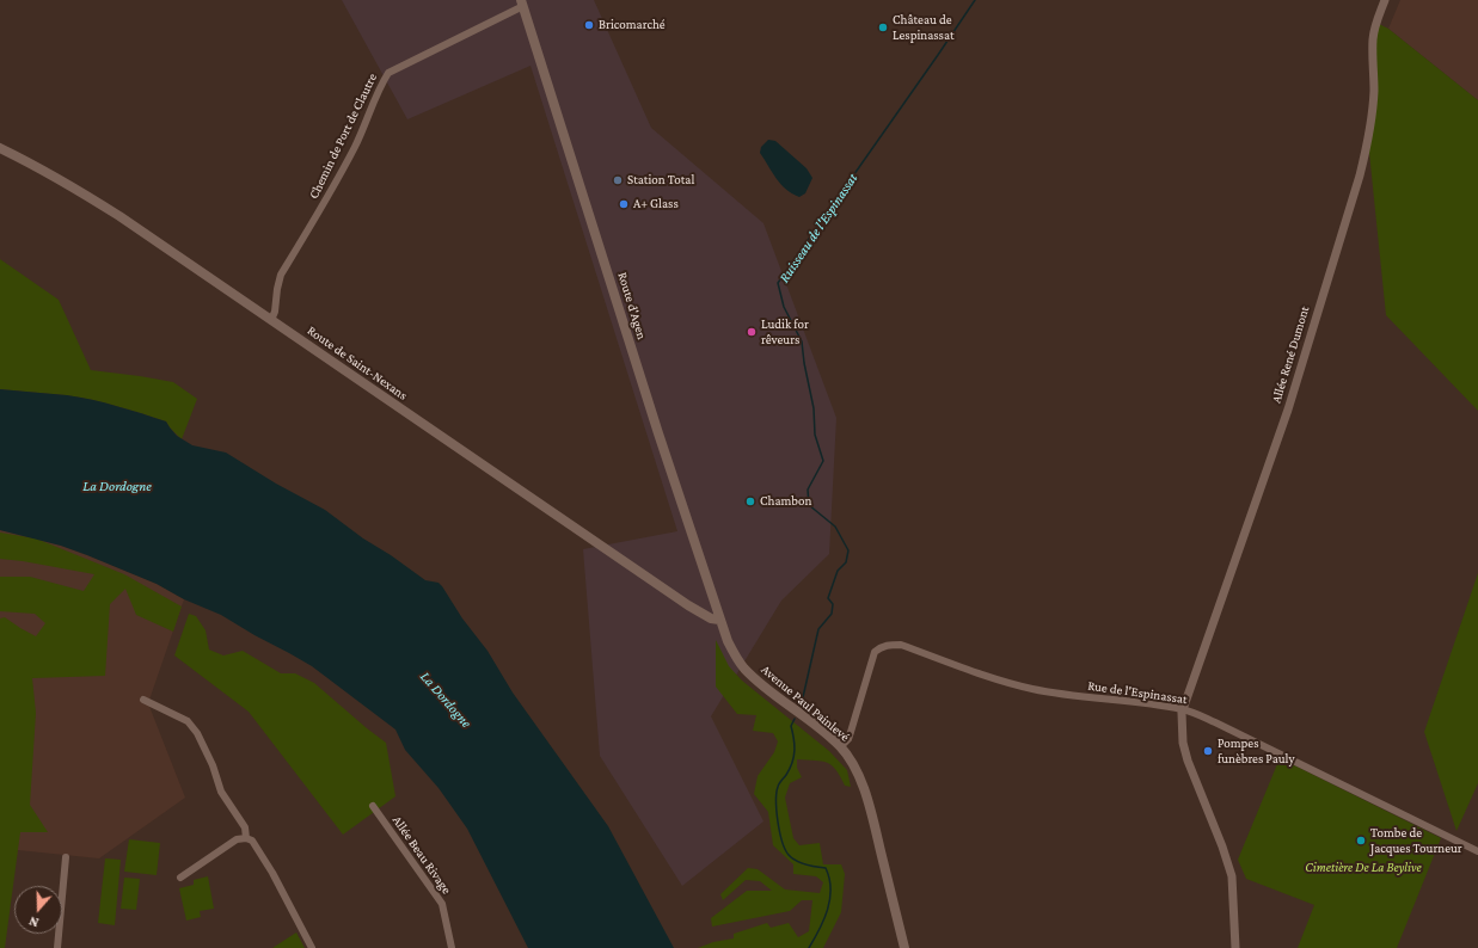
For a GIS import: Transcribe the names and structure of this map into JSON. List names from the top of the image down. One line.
{"streets":{"main road":["Route d'Agen","Route de Saint-Nexans","Avenue Paul Painlevé"],"street":["Chemin de Port de Clautre","Allée René Dumont","Rue de l'Espinassat","Allée Beau Rivage"]},"crossings":[["Chemin de Port de Clautre","Route d'Agen"],["Chemin de Port de Clautre","Route de Saint-Nexans"],["Route d'Agen","Route de Saint-Nexans"],["Route d'Agen","Avenue Paul Painlevé"],["Allée René Dumont","Rue de l'Espinassat"],["Route de Saint-Nexans","Avenue Paul Painlevé"],["Rue de l'Espinassat","Avenue Paul Painlevé"]],"water":["Ruisseau de l'Espinassat","La Dordogne"],"parks":["Cimetière De La Beylive"],"places":["Bricomarché","Château de Lespinassat","Station Total","A+ Glass","Ludik for rêveurs","Chambon","Pompes funèbres Pauly","Tombe de Jacques Tourneur"],"north":"bottom"}
